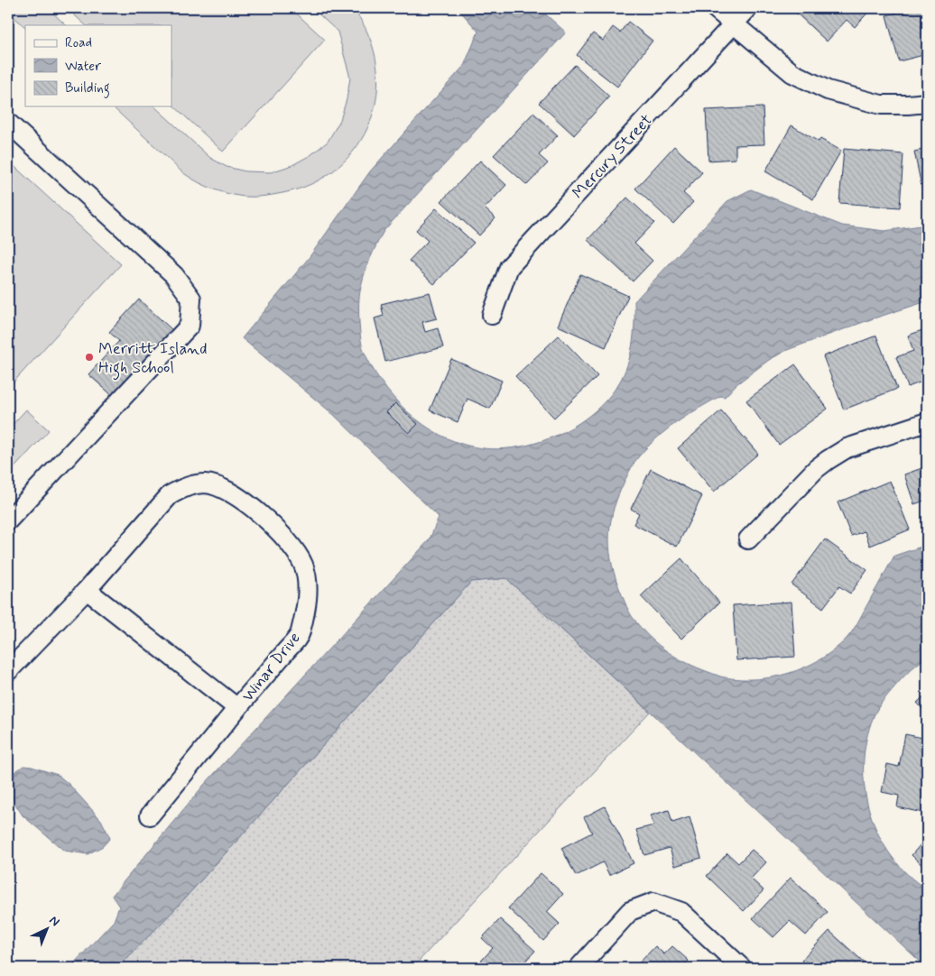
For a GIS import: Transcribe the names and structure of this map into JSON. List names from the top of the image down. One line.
{"streets":{"street":["Mercury Street","Winar Drive"]},"places":["Merritt Island High School"],"legend":["Road","Water","Building"],"north":"top right"}
